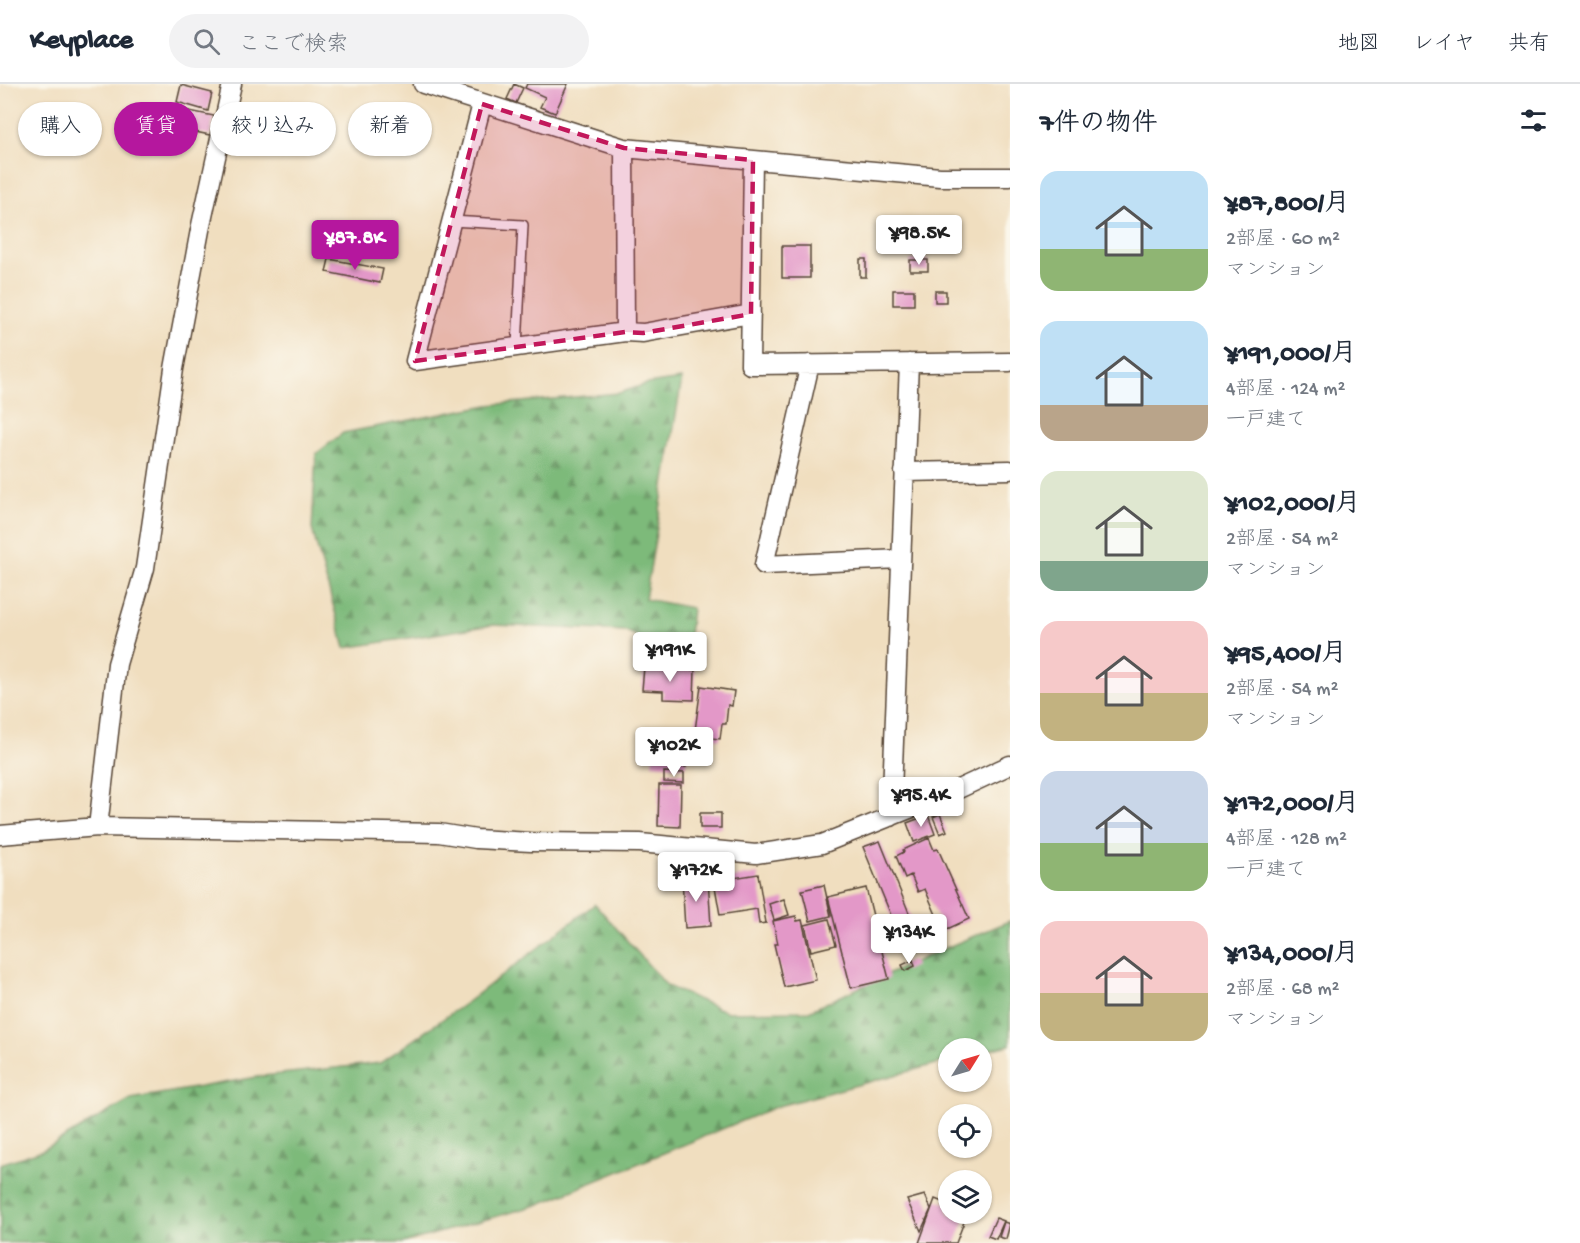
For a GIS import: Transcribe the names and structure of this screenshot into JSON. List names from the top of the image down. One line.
{"north":"top right","page":{"header":"Keyplace","search":"ここで検索","nav":["地図","レイヤ","共有"],"heading":"7件の物件","chip":["購入","賃貸","絞り込み","新着"],"list":[{"name":"¥87,800/月","note":"2部屋 · 60 m² · マンション"},{"name":"¥191,000/月","note":"4部屋 · 124 m² · 一戸建て"},{"name":"¥102,000/月","note":"2部屋 · 54 m² · マンション"},{"name":"¥95,400/月","note":"2部屋 · 54 m² · マンション"},{"name":"¥172,000/月","note":"4部屋 · 128 m² · 一戸建て"},{"name":"¥134,000/月","note":"2部屋 · 68 m² · マンション"}],"price":["¥98.5K","¥87.8K","¥191K","¥102K","¥95.4K","¥172K","¥134K"]}}
